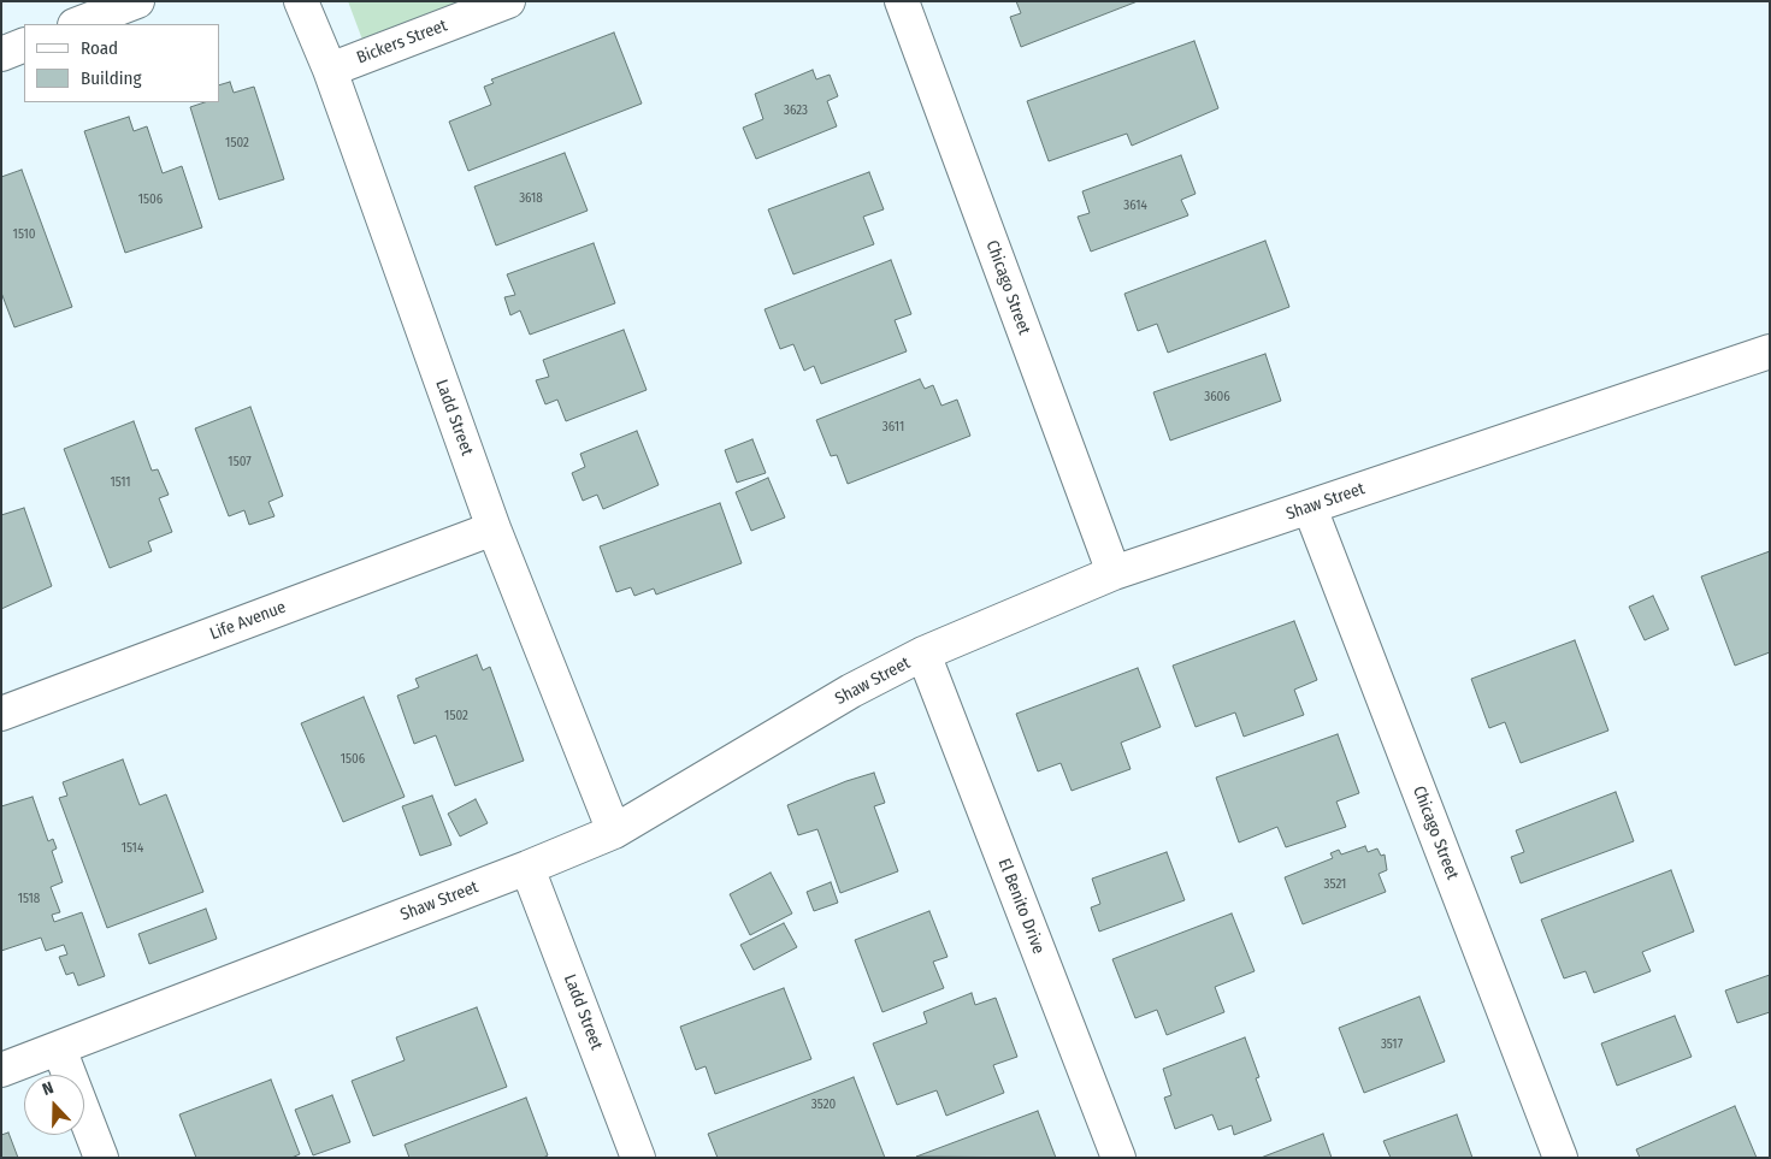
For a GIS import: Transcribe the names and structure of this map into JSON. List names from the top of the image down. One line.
{"streets":{"street":["Bickers Street","Chicago Street","Ladd Street","Shaw Street","Life Avenue","El Benito Drive"]},"crossings":[["Bickers Street","Ladd Street"],["Chicago Street","Shaw Street"],["Ladd Street","Shaw Street"],["Ladd Street","Life Avenue"],["Shaw Street","El Benito Drive"]],"house_numbers":["3623","1502","3618","1506","3614","1510","3606","3611","1507","1511","1502","1506","1514","3521","1518","3517","3520"],"legend":["Road","Building"],"north":"top"}
